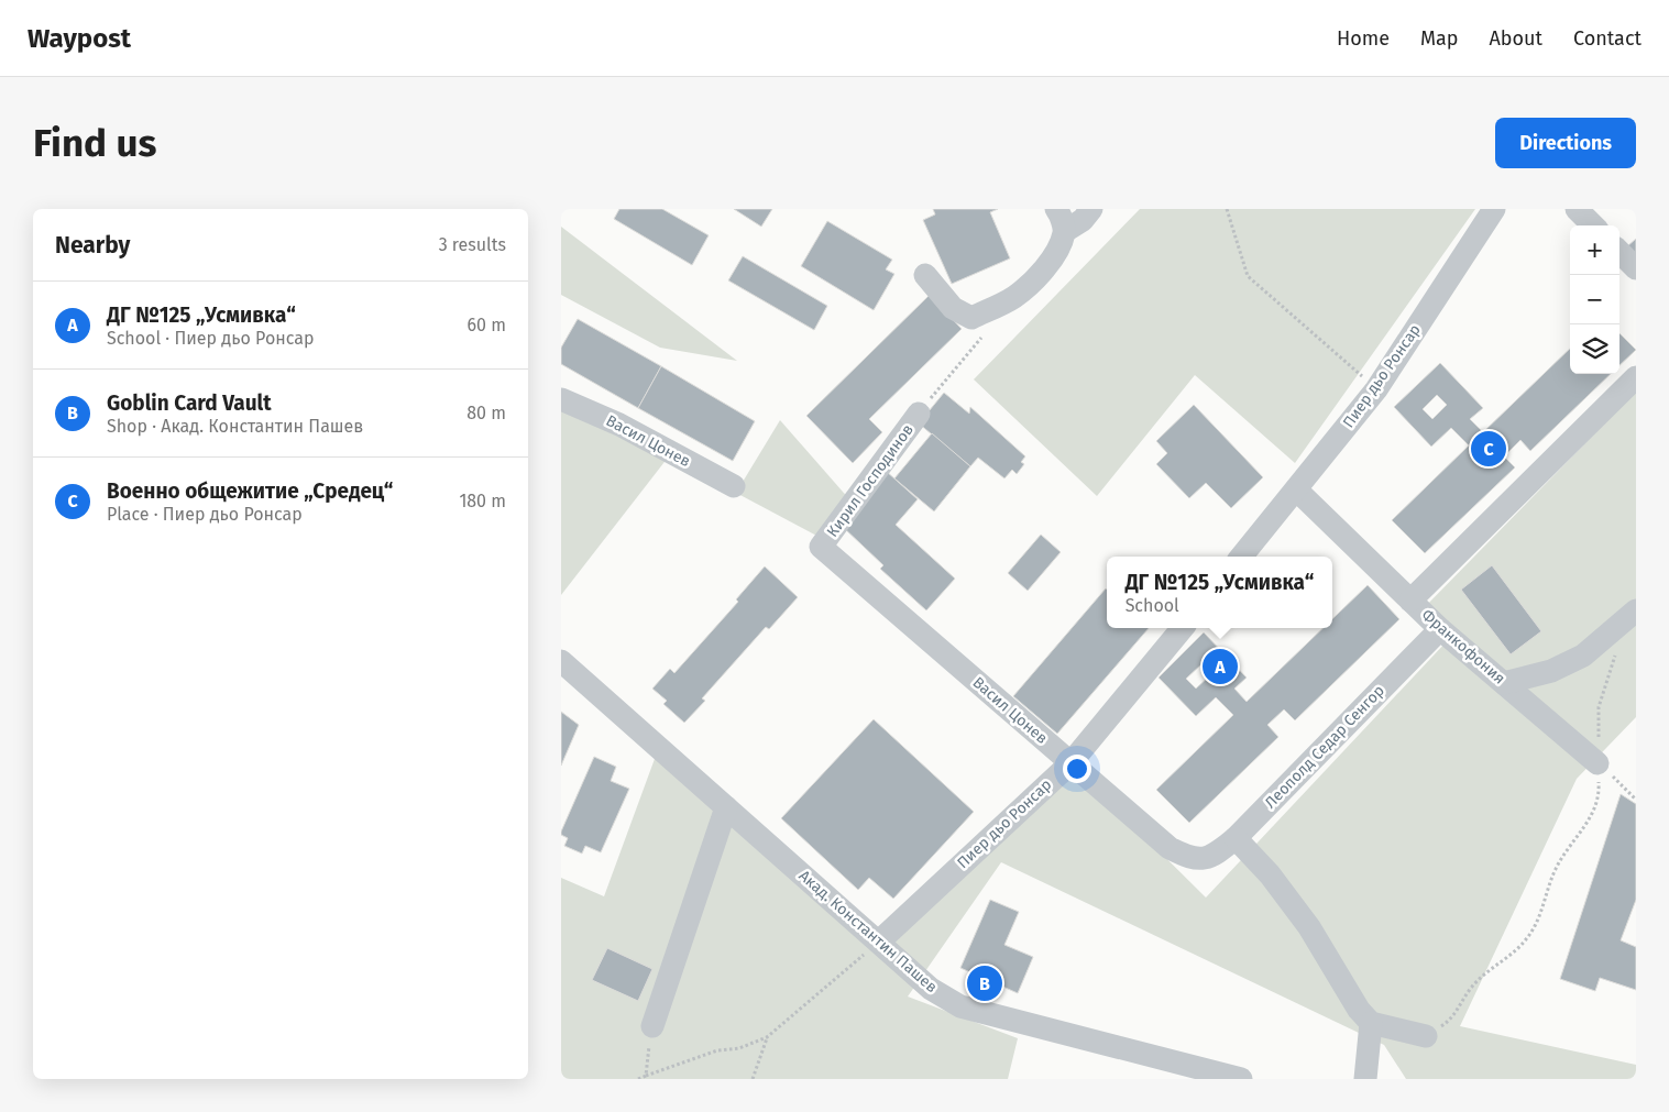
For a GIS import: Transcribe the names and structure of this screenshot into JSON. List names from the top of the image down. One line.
{"streets":{"street":["Пиер дьо Ронсар","Васил Цонев","Кирил Господинов","Франкофония","Леополд Седар Сенгор","Акад. Константин Пашев"]},"crossings":[["Пиер дьо Ронсар","Васил Цонев"],["Пиер дьо Ронсар","Франкофония"],["Пиер дьо Ронсар","Акад. Константин Пашев"],["Васил Цонев","Кирил Господинов"],["Васил Цонев","Леополд Седар Сенгор"],["Франкофония","Леополд Седар Сенгор"]],"page":{"header":"Waypost","nav":["Home","Map","About","Contact"],"buttons":"Directions","title":"Find us","heading":["Nearby","3 results"],"map_buttons":["+","−"],"list":[{"mark":"A","name":"ДГ №125 „Усмивка“","note":"School · Пиер дьо Ронсар","value":"60 m"},{"mark":"B","name":"Goblin Card Vault","note":"Shop · Акад. Константин Пашев","value":"80 m"},{"mark":"C","name":"Военно общежитие „Средец“","note":"Place · Пиер дьо Ронсар","value":"180 m"}],"pins":["C","A","B"],"popup":["ДГ №125 „Усмивка“","School"]}}
